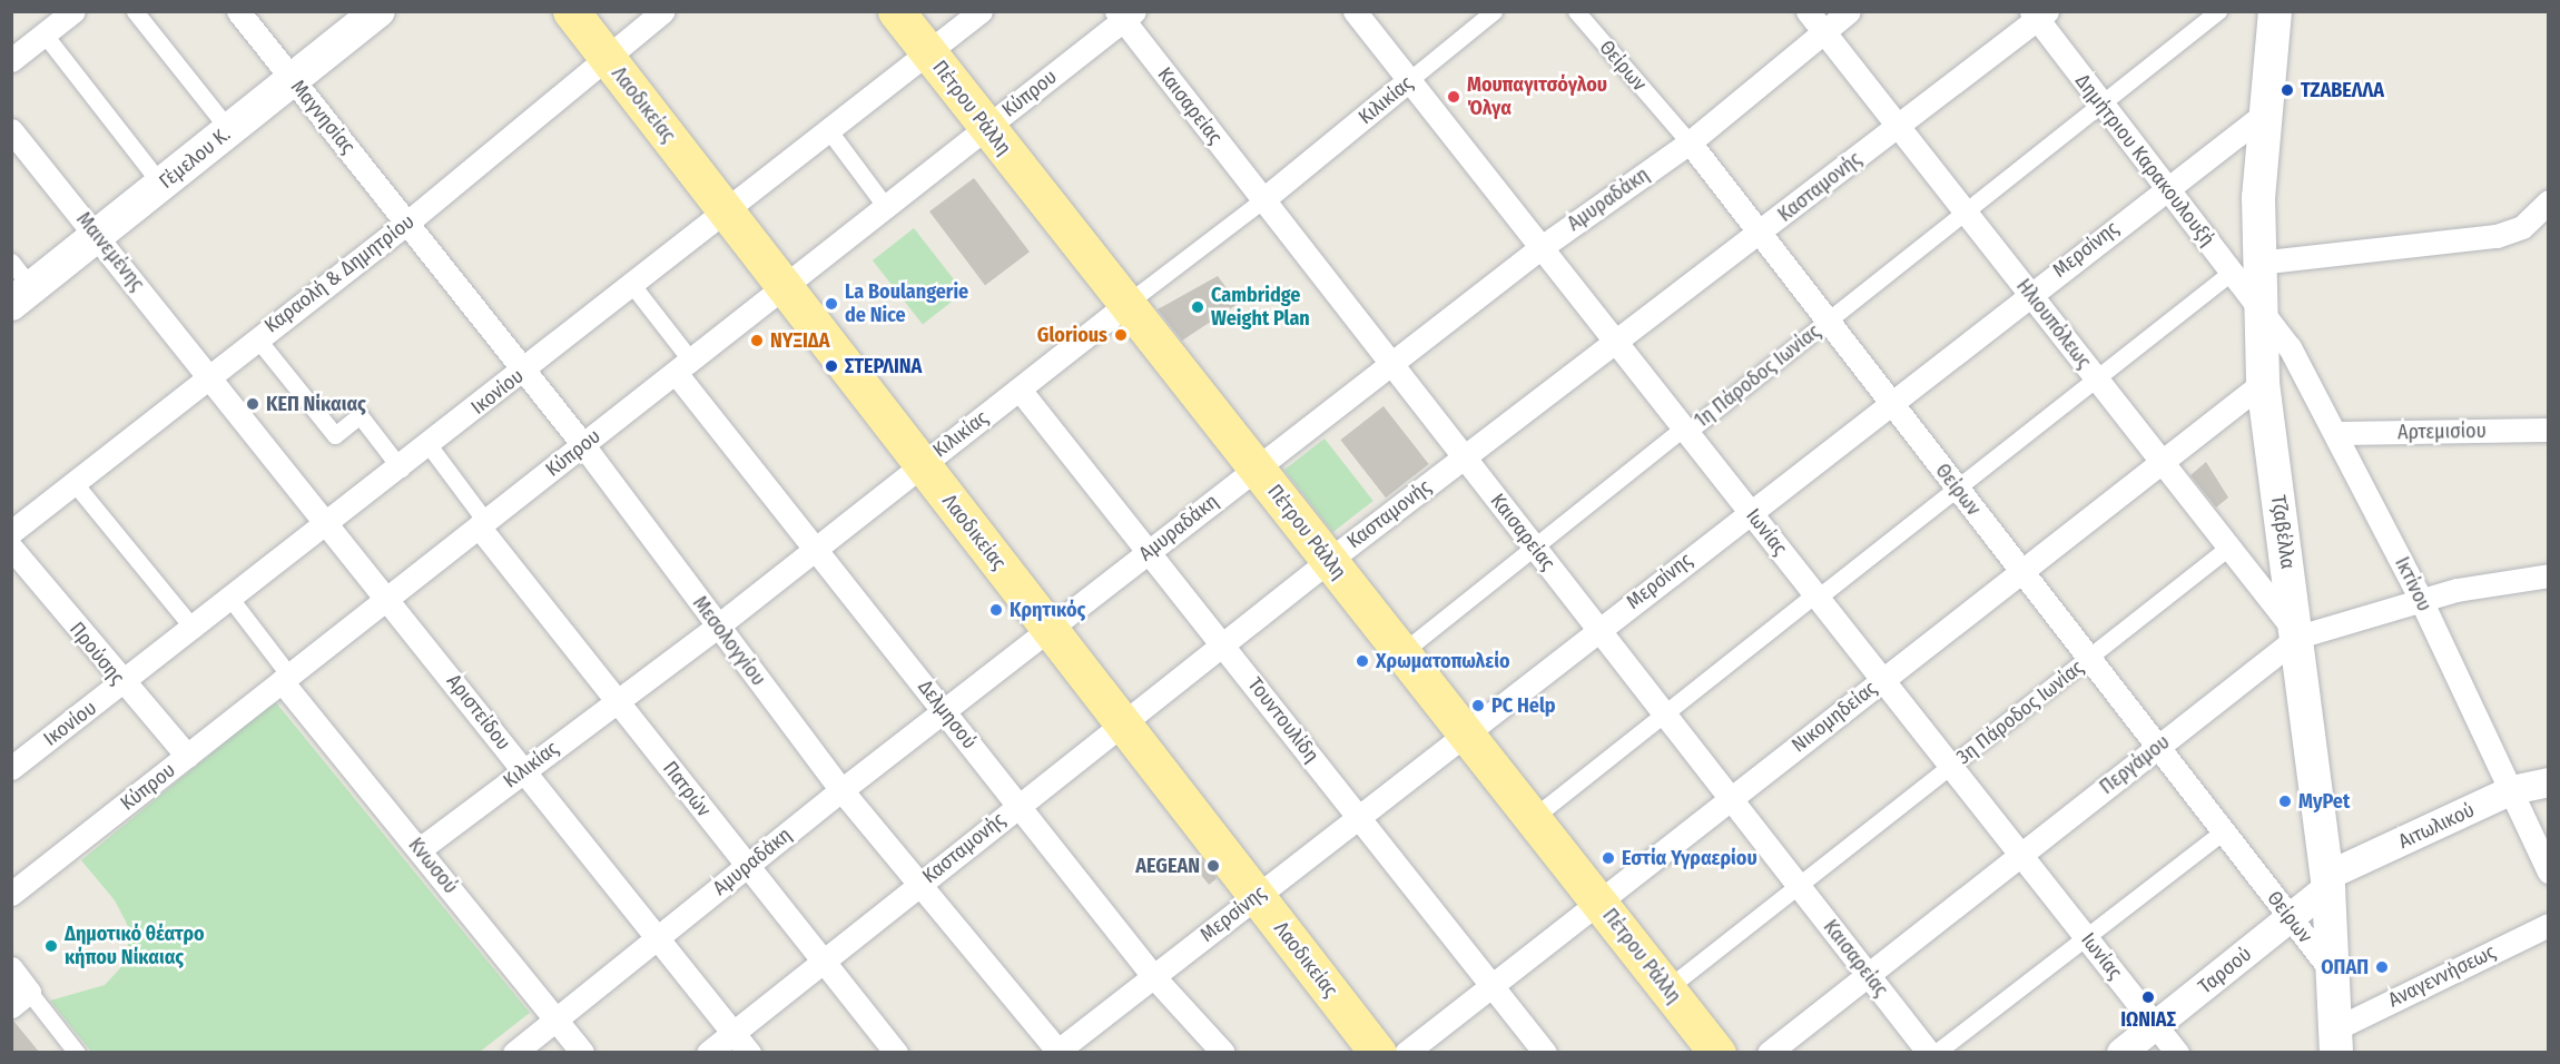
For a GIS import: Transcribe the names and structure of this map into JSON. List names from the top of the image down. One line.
{"streets":{"main road":["Λαοδικείας","Πέτρου Ράλλη","Γέμελου Κ.","Τζαβέλλα"],"street":["Θείρων","Κύπρου","Κιλικίας","Καισαρείας","Μαγνησίας","Δημήτριου Καρακουλουξή","Κασταμονής","Αμυραδάκη","Μερσίνης","Μαινεμένης","Καραολή & Δημητρίου","Ηλιουπόλεως","1η Πάροδος Ιωνίας","Ικονίου","Αρτεμισίου","Ιωνίας","Ικτίνου","Μεσολογγίου","Προύσης","Αριστείδου","3η Πάροδος Ιωνίας","Δελμησού","Νικομηδείας","Τουντουλίδη","Περγάμου","Πατρών","Αιτωλικού","Κνωσού","Ταρσού","Αναγεννήσεως"]},"crossings":[["Θείρων","Κασταμονής"],["Θείρων","Αμυραδάκη"],["Θείρων","Μερσίνης"],["Θείρων","1η Πάροδος Ιωνίας"],["Θείρων","Τζαβέλλα"],["Θείρων","3η Πάροδος Ιωνίας"],["Θείρων","Νικομηδείας"],["Θείρων","Περγάμου"],["Θείρων","Ταρσού"],["Κύπρου","Λαοδικείας"],["Κύπρου","Καισαρείας"],["Κύπρου","Πέτρου Ράλλη"],["Κύπρου","Μεσολογγίου"],["Κύπρου","Προύσης"],["Κύπρου","Αριστείδου"],["Κύπρου","Δελμησού"],["Κύπρου","Πατρών"],["Κύπρου","Κνωσού"],["Κιλικίας","Λαοδικείας"],["Κιλικίας","Καισαρείας"],["Κιλικίας","Πέτρου Ράλλη"],["Κιλικίας","Ιωνίας"],["Κιλικίας","Μεσολογγίου"],["Κιλικίας","Αριστείδου"],["Κιλικίας","Δελμησού"],["Κιλικίας","Τουντουλίδη"],["Κιλικίας","Πατρών"],["Κιλικίας","Κνωσού"],["Λαοδικείας","Κασταμονής"],["Λαοδικείας","Αμυραδάκη"],["Λαοδικείας","Μερσίνης"],["Λαοδικείας","Καραολή & Δημητρίου"],["Λαοδικείας","Ικονίου"],["Καισαρείας","Κασταμονής"],["Καισαρείας","Αμυραδάκη"],["Καισαρείας","Μερσίνης"],["Καισαρείας","1η Πάροδος Ιωνίας"],["Καισαρείας","3η Πάροδος Ιωνίας"],["Καισαρείας","Νικομηδείας"],["Καισαρείας","Περγάμου"],["Πέτρου Ράλλη","Κασταμονής"],["Πέτρου Ράλλη","Αμυραδάκη"],["Πέτρου Ράλλη","Μερσίνης"],["Πέτρου Ράλλη","1η Πάροδος Ιωνίας"],["Πέτρου Ράλλη","Ικονίου"],["Πέτρου Ράλλη","3η Πάροδος Ιωνίας"],["Πέτρου Ράλλη","Νικομηδείας"],["Μαγνησίας","Γέμελου Κ."],["Μαγνησίας","Καραολή & Δημητρίου"],["Μαγνησίας","Μεσολογγίου"],["Γέμελου Κ.","Μαινεμένης"],["Δημήτριου Καρακουλουξή","Κασταμονής"],["Δημήτριου Καρακουλουξή","Μερσίνης"],["Δημήτριου Καρακουλουξή","1η Πάροδος Ιωνίας"],["Δημήτριου Καρακουλουξή","Τζαβέλλα"],["Κασταμονής","Ηλιουπόλεως"],["Κασταμονής","Ιωνίας"],["Κασταμονής","Μεσολογγίου"],["Κασταμονής","Αριστείδου"],["Κασταμονής","Δελμησού"],["Κασταμονής","Τουντουλίδη"],["Κασταμονής","Πατρών"],["Αμυραδάκη","Ηλιουπόλεως"],["Αμυραδάκη","Ιωνίας"],["Αμυραδάκη","Μεσολογγίου"],["Αμυραδάκη","Αριστείδου"],["Αμυραδάκη","Δελμησού"],["Αμυραδάκη","Τουντουλίδη"],["Αμυραδάκη","Πατρών"],["Αμυραδάκη","Κνωσού"],["Μερσίνης","Ηλιουπόλεως"],["Μερσίνης","Ιωνίας"],["Μερσίνης","Τζαβέλλα"],["Μερσίνης","Μεσολογγίου"],["Μερσίνης","Δελμησού"],["Μερσίνης","Τουντουλίδη"],["Μαινεμένης","Καραολή & Δημητρίου"],["Μαινεμένης","Αριστείδου"],["Καραολή & Δημητρίου","Μεσολογγίου"],["Καραολή & Δημητρίου","Αριστείδου"],["Ηλιουπόλεως","1η Πάροδος Ιωνίας"],["Ηλιουπόλεως","Τζαβέλλα"],["Ηλιουπόλεως","3η Πάροδος Ιωνίας"],["Ηλιουπόλεως","Νικομηδείας"],["Ηλιουπόλεως","Περγάμου"],["1η Πάροδος Ιωνίας","Ιωνίας"],["Ικονίου","Μεσολογγίου"],["Ικονίου","Προύσης"],["Ικονίου","Αριστείδου"],["Αρτεμισίου","Ικτίνου"],["Ιωνίας","3η Πάροδος Ιωνίας"],["Ιωνίας","Νικομηδείας"],["Ιωνίας","Περγάμου"],["Ιωνίας","Ταρσού"],["Τζαβέλλα","Ικτίνου"],["Τζαβέλλα","Νικομηδείας"],["Τζαβέλλα","Περγάμου"],["Τζαβέλλα","Αιτωλικού"],["Τζαβέλλα","Ταρσού"],["Τζαβέλλα","Αναγεννήσεως"],["Ικτίνου","Περγάμου"],["Ικτίνου","Αιτωλικού"],["Νικομηδείας","Τουντουλίδη"],["Αιτωλικού","Ταρσού"]],"places":["ΤΖΑΒΕΛΛΑ","Μουπαγιτσόγλου Όλγα","La Boulangerie de Nice","Cambridge Weight Plan","Glorious","ΝΥΞΙΔΑ","ΣΤΕΡΛΙΝΑ","ΚΕΠ Νίκαιας","Κρητικός","Χρωματοπωλείο","PC Help","MyPet","Εστία Υγραερίου","AEGEAN","Δημοτικό θέατρο κήπου Νίκαιας","ΟΠΑΠ","ΙΩΝΙΑΣ"]}
